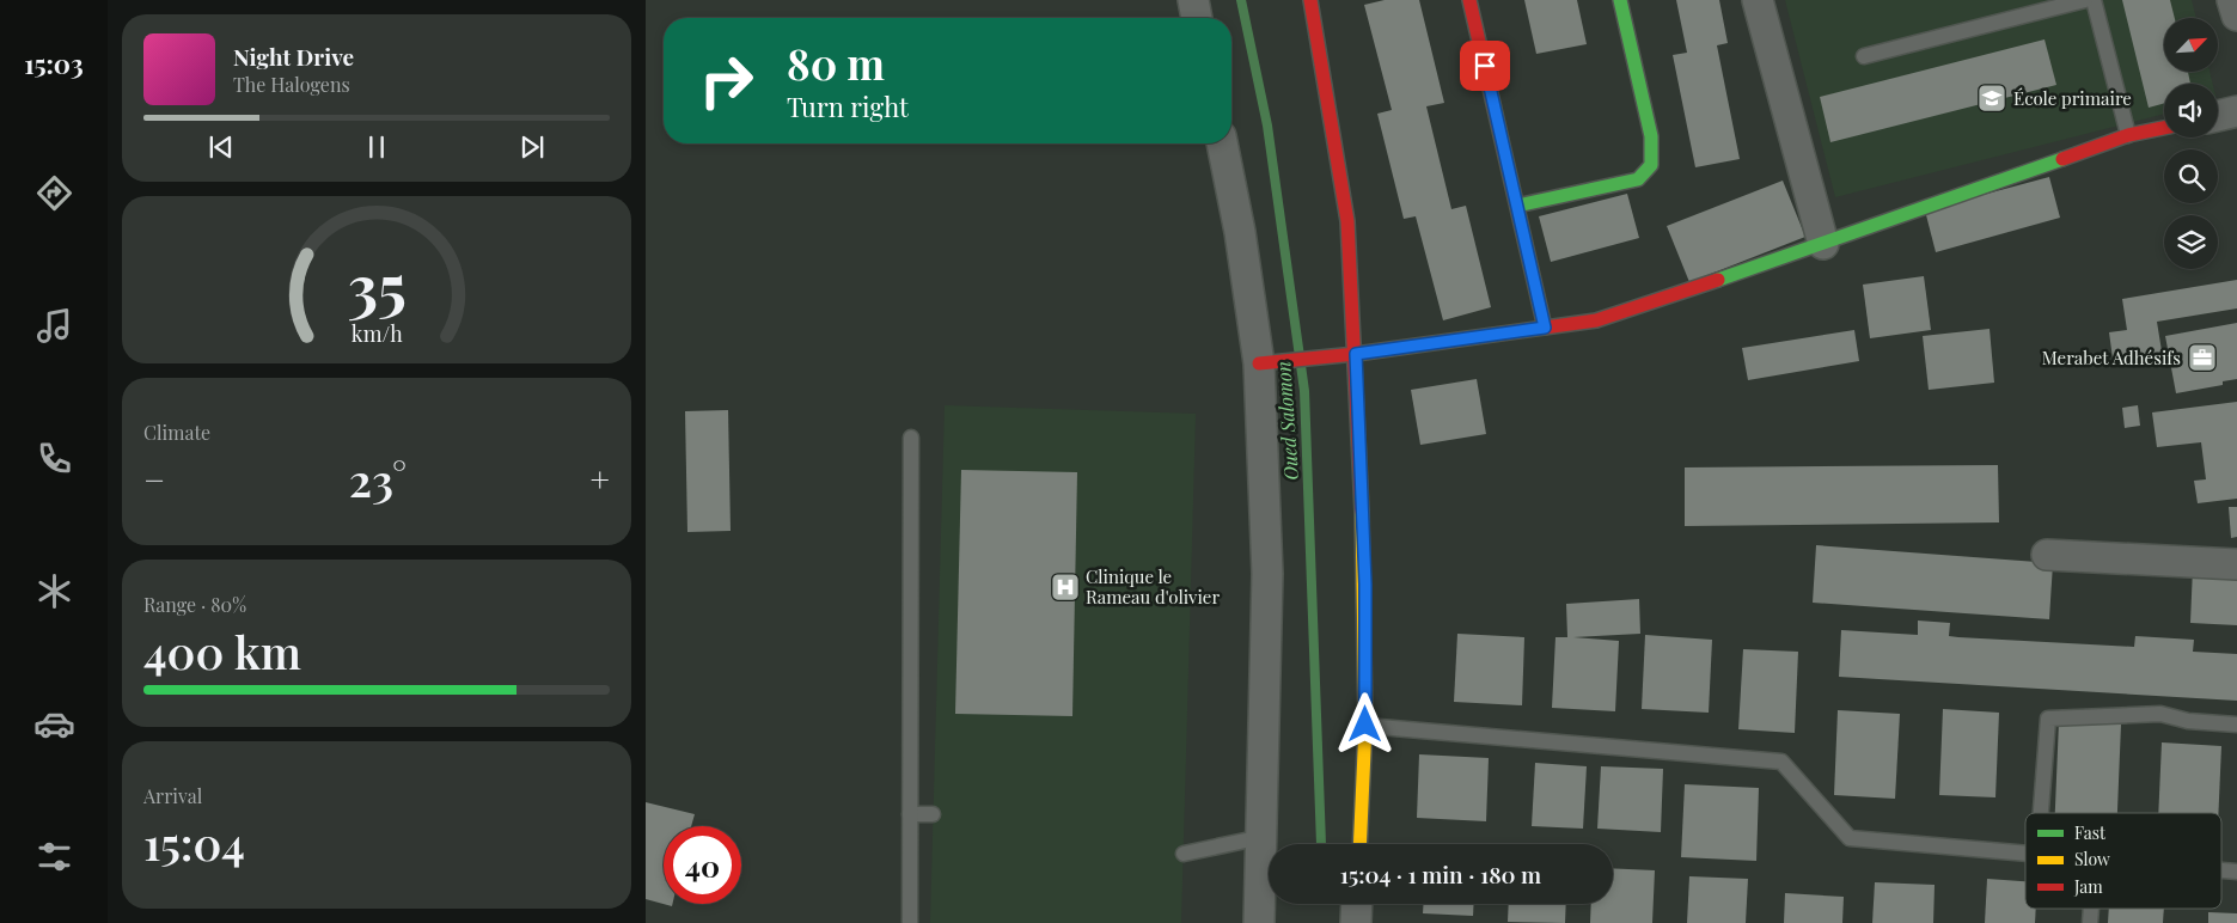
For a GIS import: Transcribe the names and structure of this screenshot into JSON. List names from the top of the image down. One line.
{"water":["Oued Salomon"],"places":{"school or university":["École primaire"],"office":["Merabet Adhésifs"],"hospital":["Clinique le Rameau d'olivier"]},"legend":["Fast","Slow","Jam"],"north":"top right","page":{"tabs":"15:03","turn":["80 m","Turn right"],"song":["Night Drive","The Halogens"],"tile":["Climate",["Range · 80%","400 km"],["Arrival","15:04"]],"heat":["−","23°","+"],"limit":"40","trip":"15:04 · 1 min · 180 m","gauge":["35","km/h"]}}
